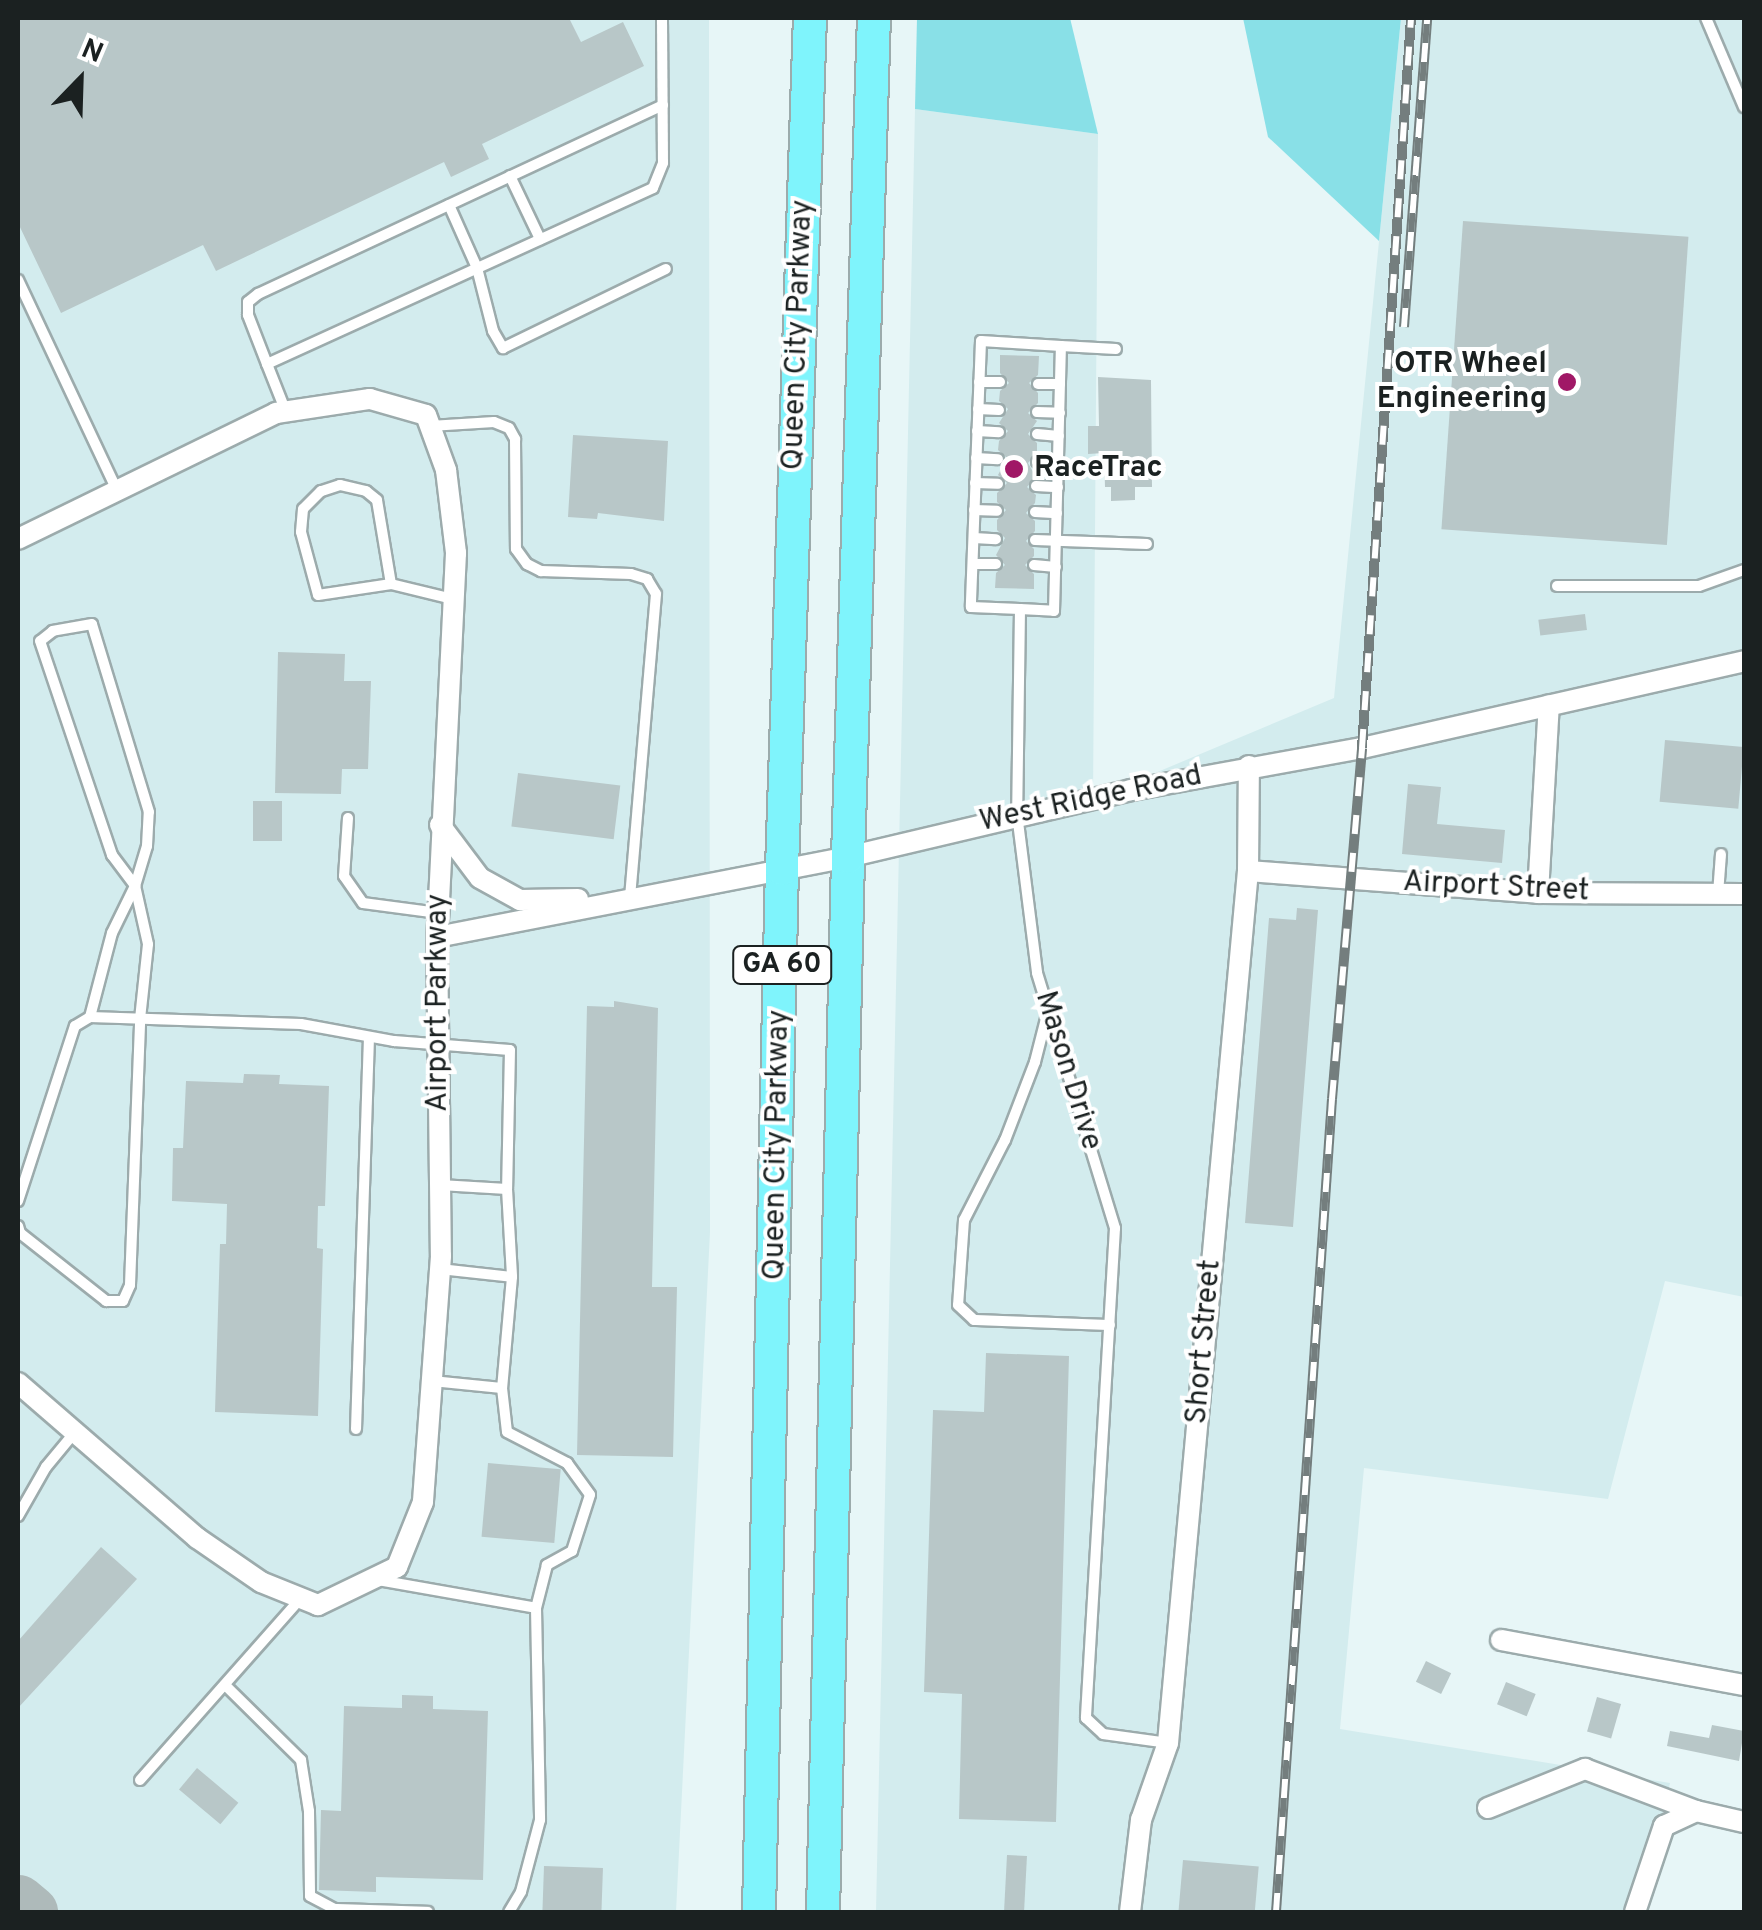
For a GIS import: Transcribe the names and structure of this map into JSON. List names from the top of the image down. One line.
{"streets":{"main road":["Queen City Parkway","GA 60"],"street":["West Ridge Road","Airport Street","Airport Parkway","Short Street"],"lane":["Mason Drive"]},"crossings":[["Queen City Parkway","West Ridge Road"],["West Ridge Road","Airport Parkway"],["West Ridge Road","Mason Drive"],["West Ridge Road","Short Street"],["Airport Street","Short Street"],["Mason Drive","Short Street"]],"places":["OTR Wheel Engineering","RaceTrac"],"north":"top right"}
